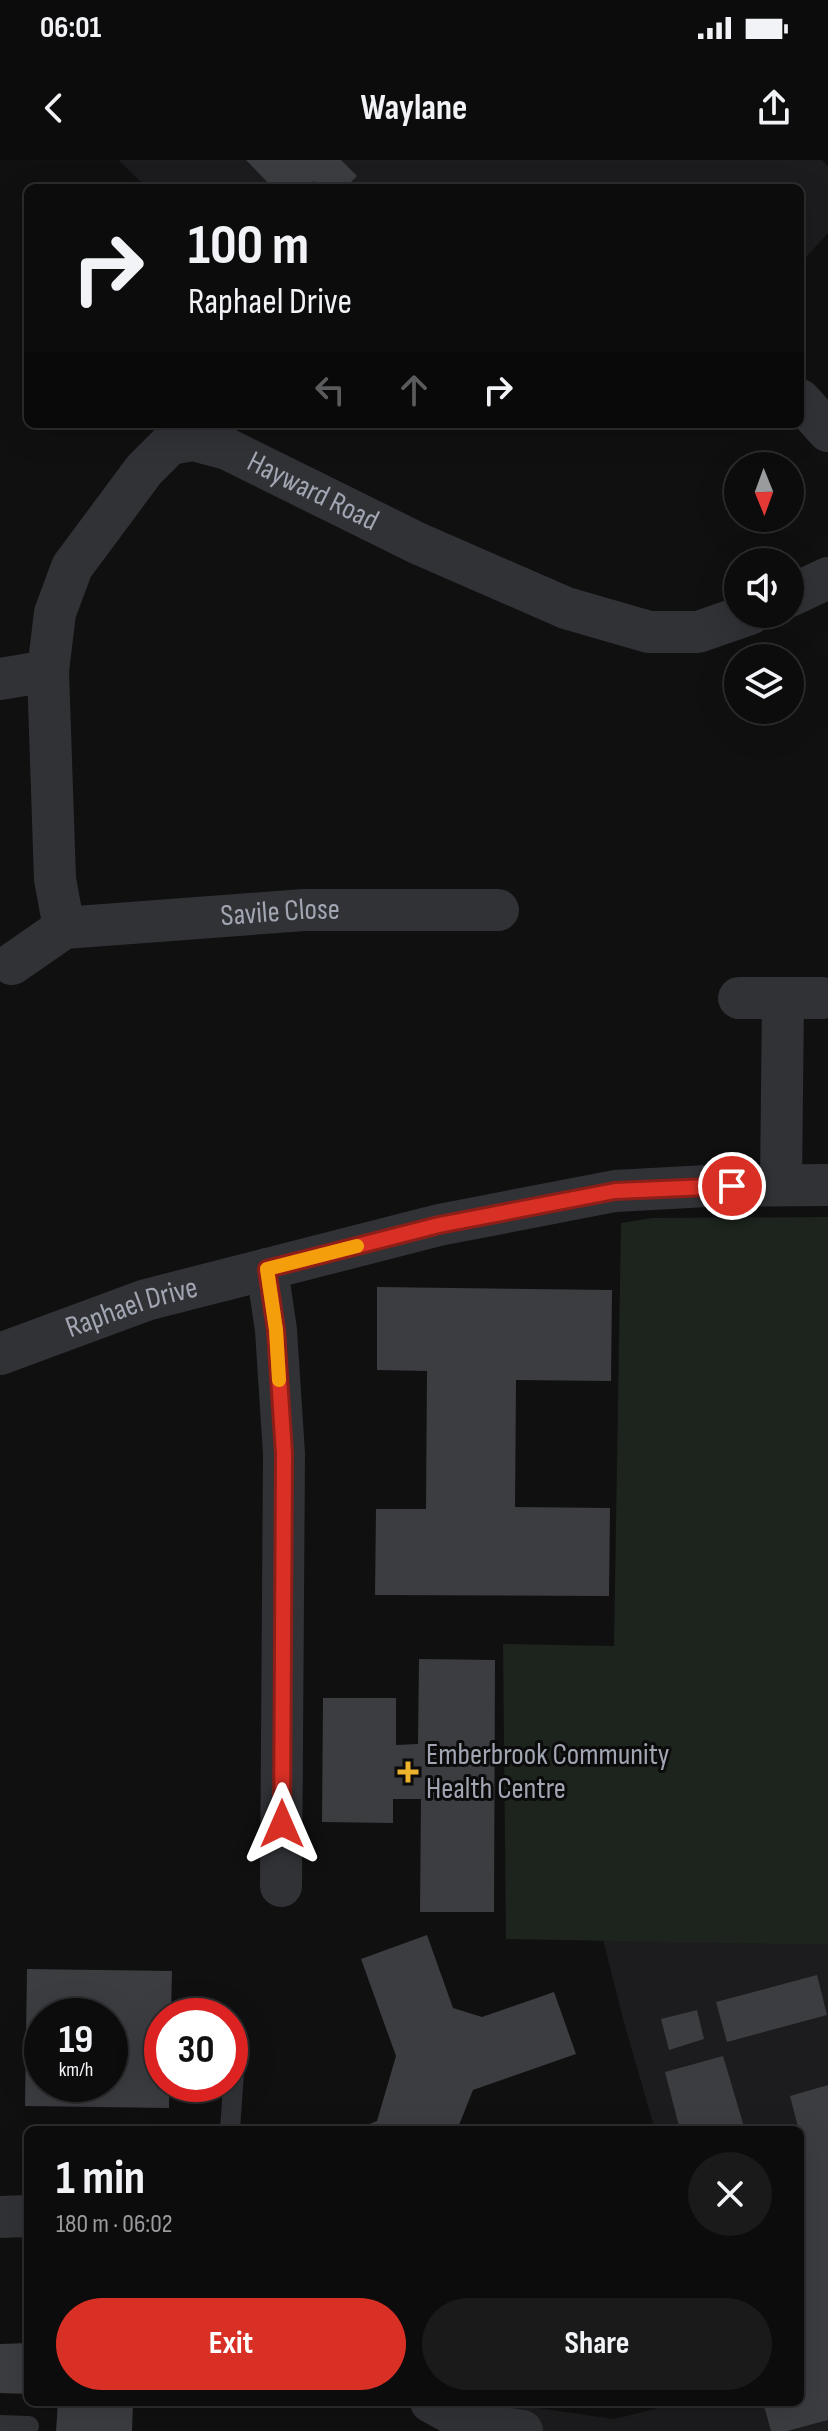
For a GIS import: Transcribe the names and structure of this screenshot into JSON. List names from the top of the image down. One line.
{"streets":{"street":["Hayward Road","Savile Close","Raphael Drive"]},"places":{"health":["Emberbrook Community Health Centre"]},"north":"bottom","page":{"status":"06:01","header":"Waylane","turn":["100 m","Raphael Drive"],"speed":"19 km/h","limit":"30","heading":["1 min","180 m · 06:02"],"buttons":["Exit","Share"]}}
